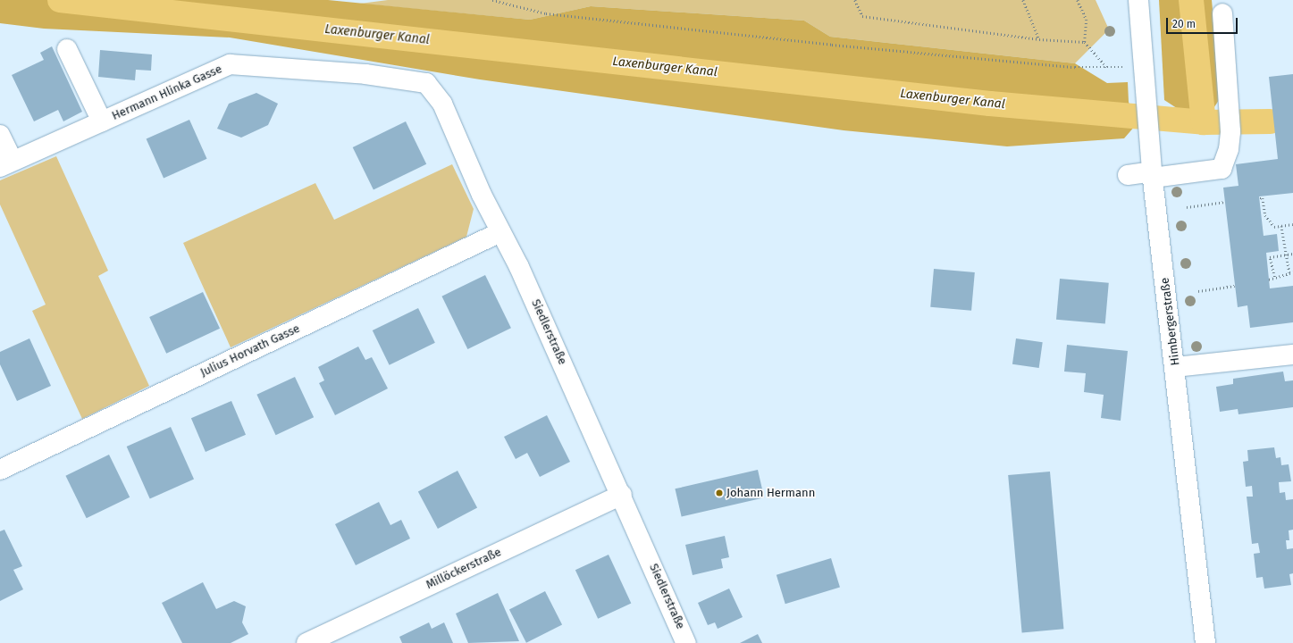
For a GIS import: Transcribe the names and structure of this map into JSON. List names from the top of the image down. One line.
{"streets":{"street":["Hermann Hlinka Gasse","Himbergerstraße","Siedlerstraße","Julius Horvath Gasse","Millöckerstraße"]},"crossings":[["Hermann Hlinka Gasse","Siedlerstraße"],["Siedlerstraße","Julius Horvath Gasse"],["Siedlerstraße","Millöckerstraße"]],"water":["Laxenburger Kanal"],"places":["Johann Hermann"],"scale_bar":"20 m"}
